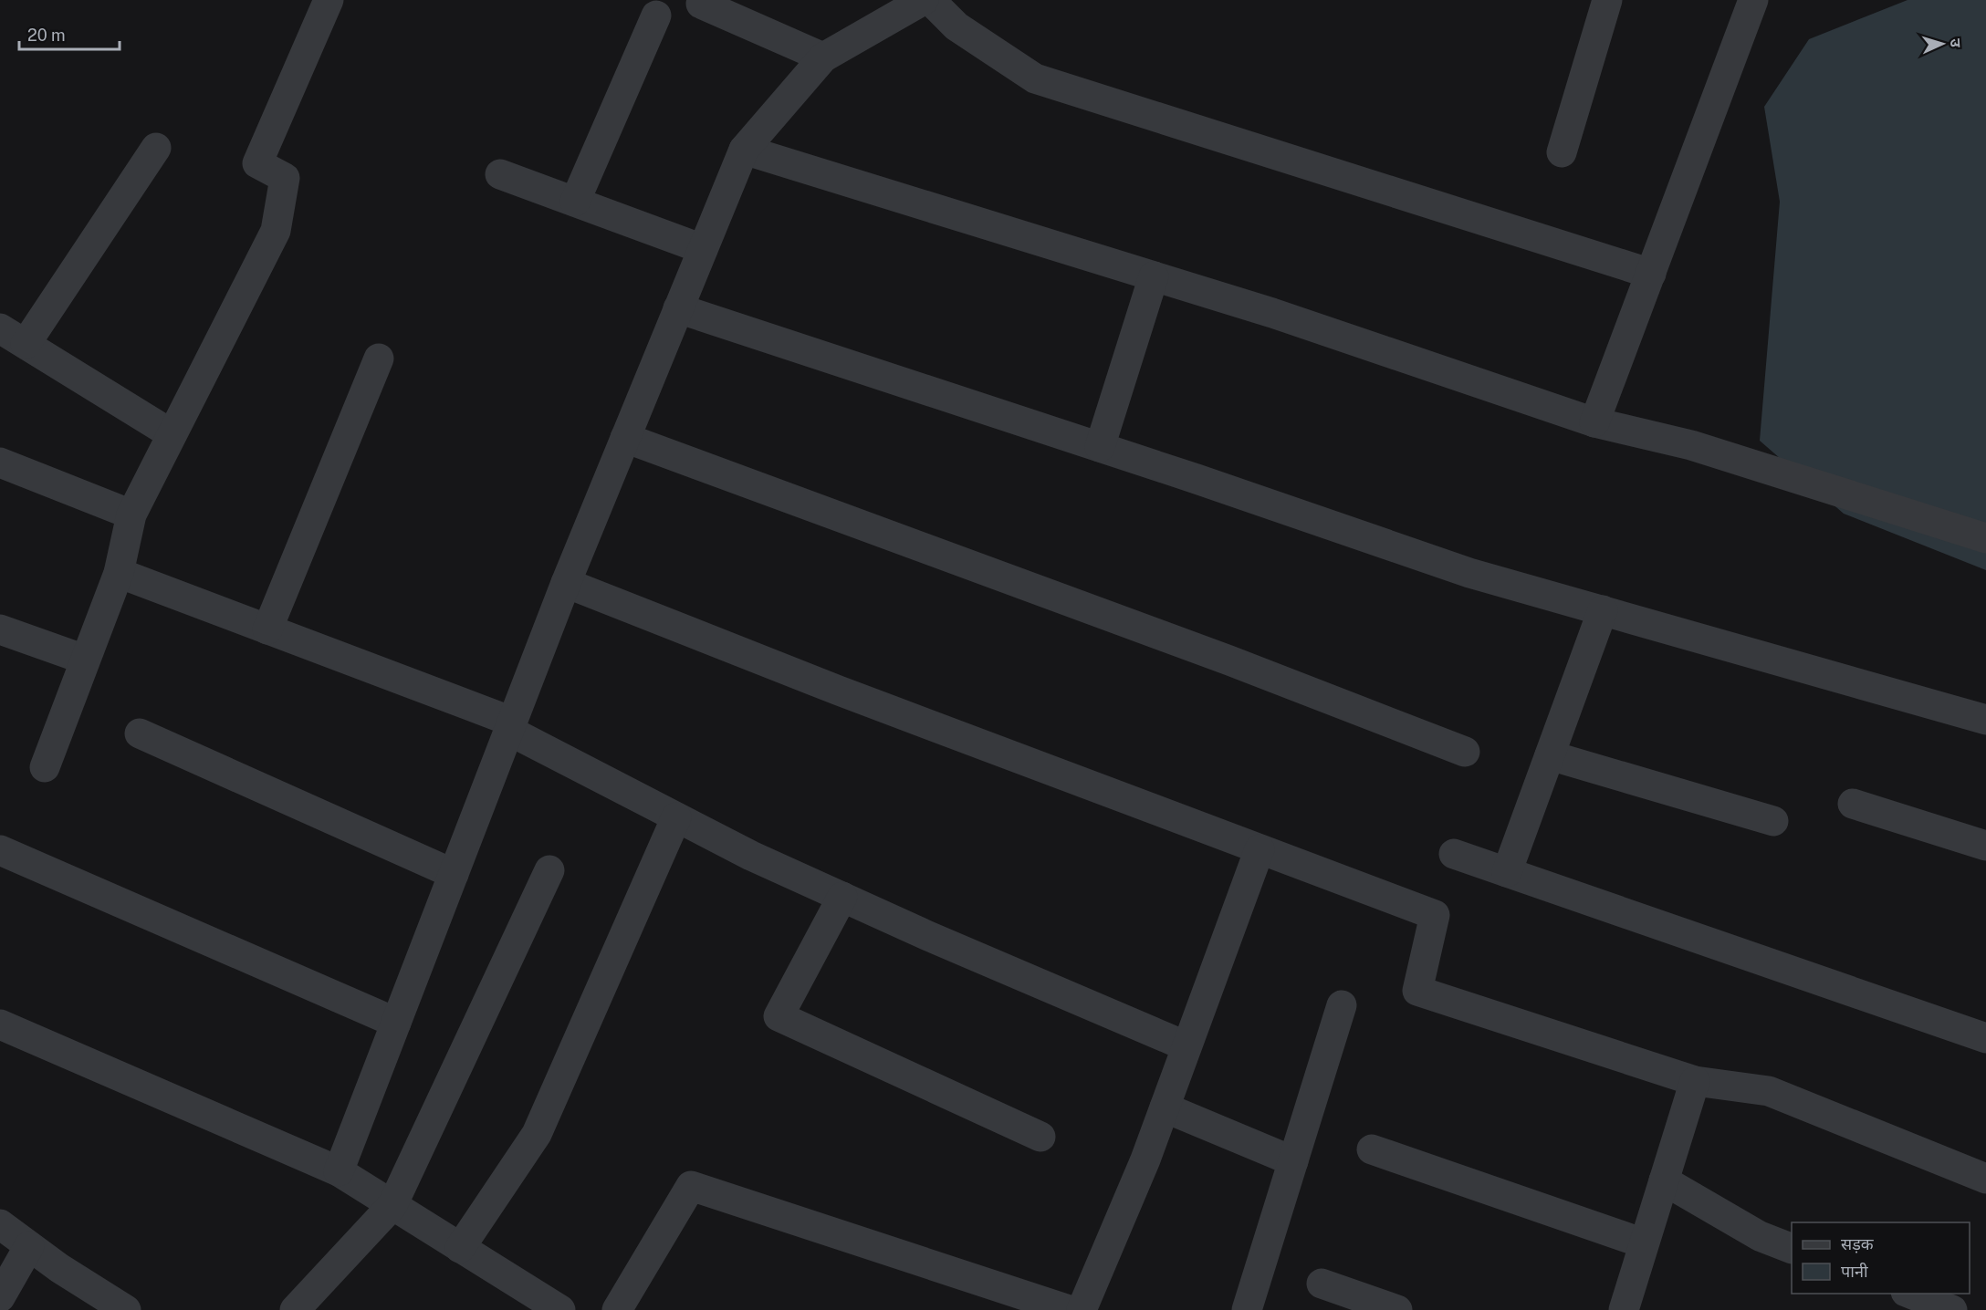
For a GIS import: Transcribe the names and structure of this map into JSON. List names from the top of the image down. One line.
{"legend":["सड़क","पानी"],"scale_bar":"20 m","north":"right"}
